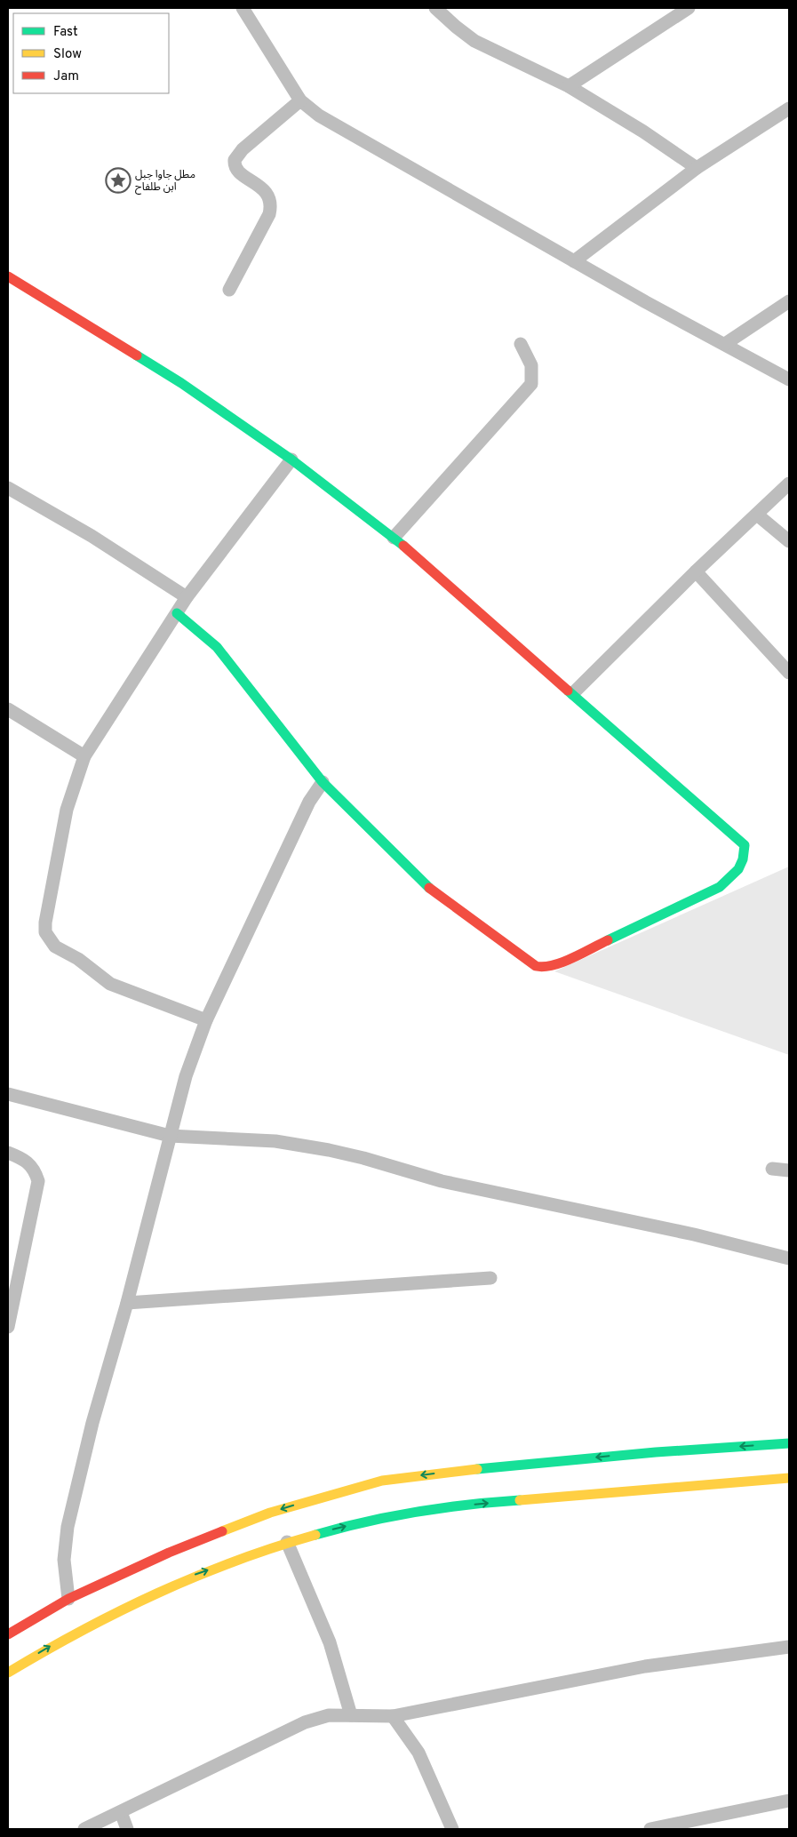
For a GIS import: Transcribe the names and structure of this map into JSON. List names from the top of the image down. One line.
{"places":{"place":["مطل جاوا جبل ابن طلفاح"]},"legend":["Fast","Slow","Jam"]}
